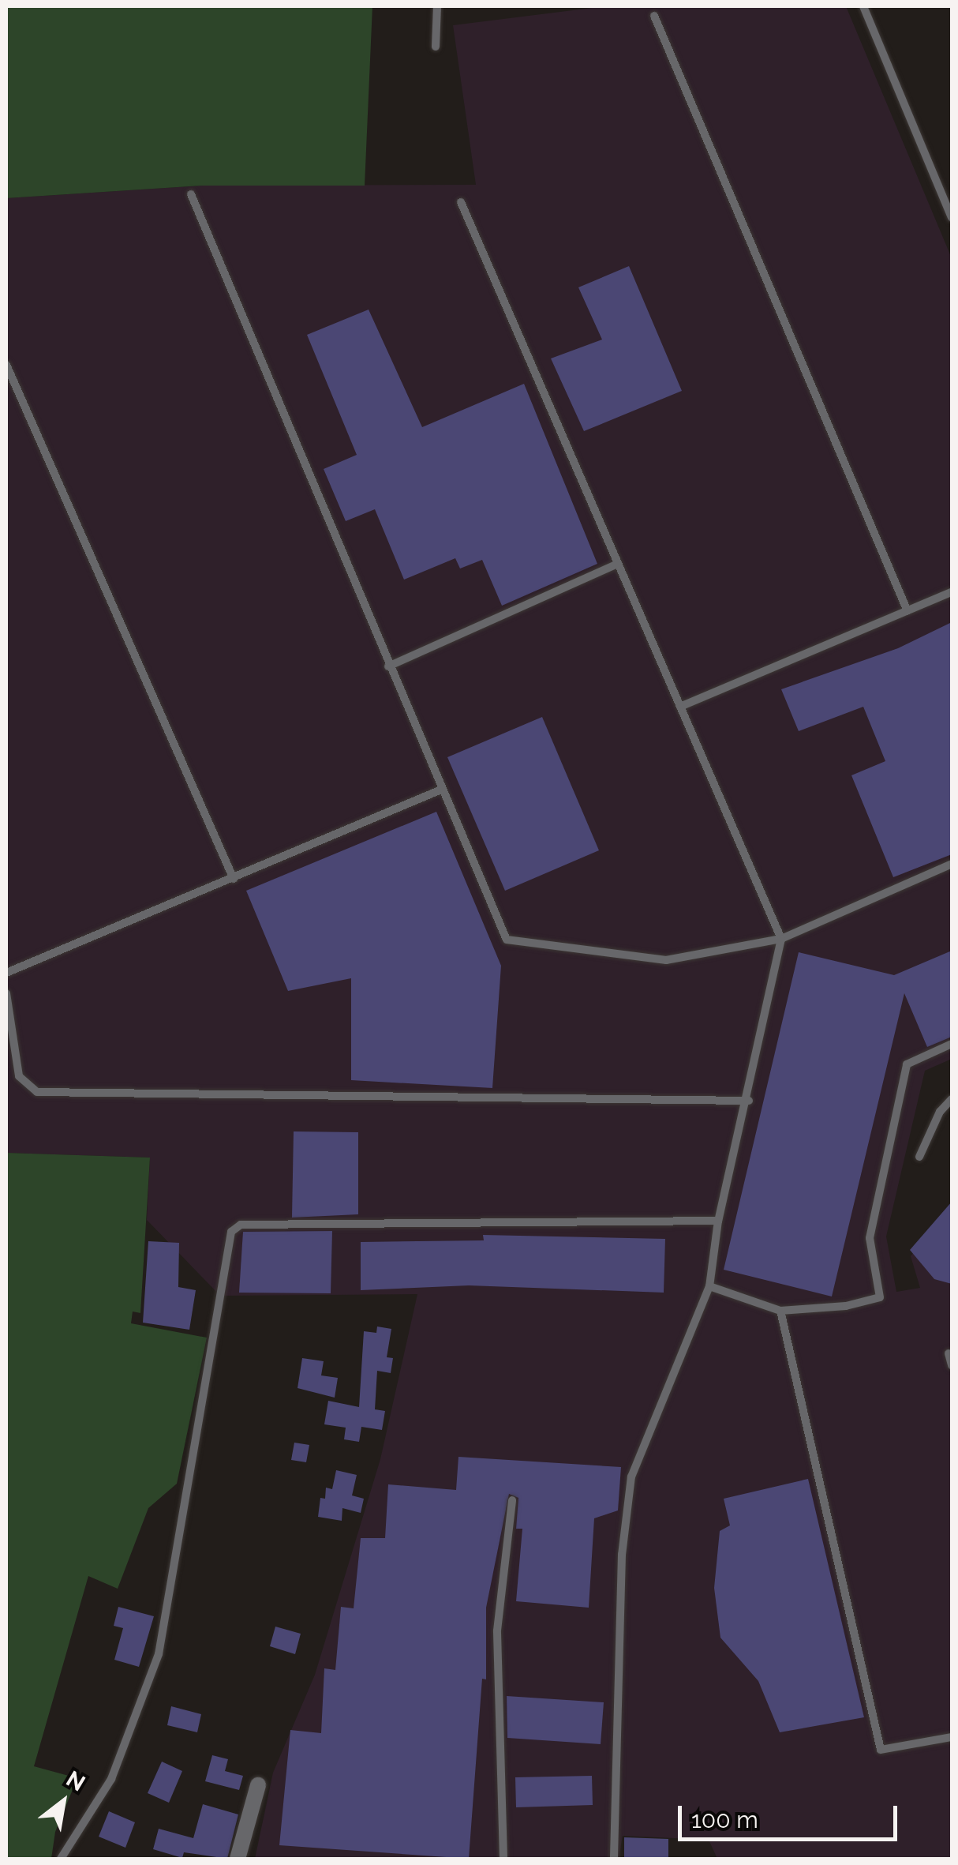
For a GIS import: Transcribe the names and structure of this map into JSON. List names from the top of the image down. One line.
{"scale_bar":"100 m","north":"top right"}
